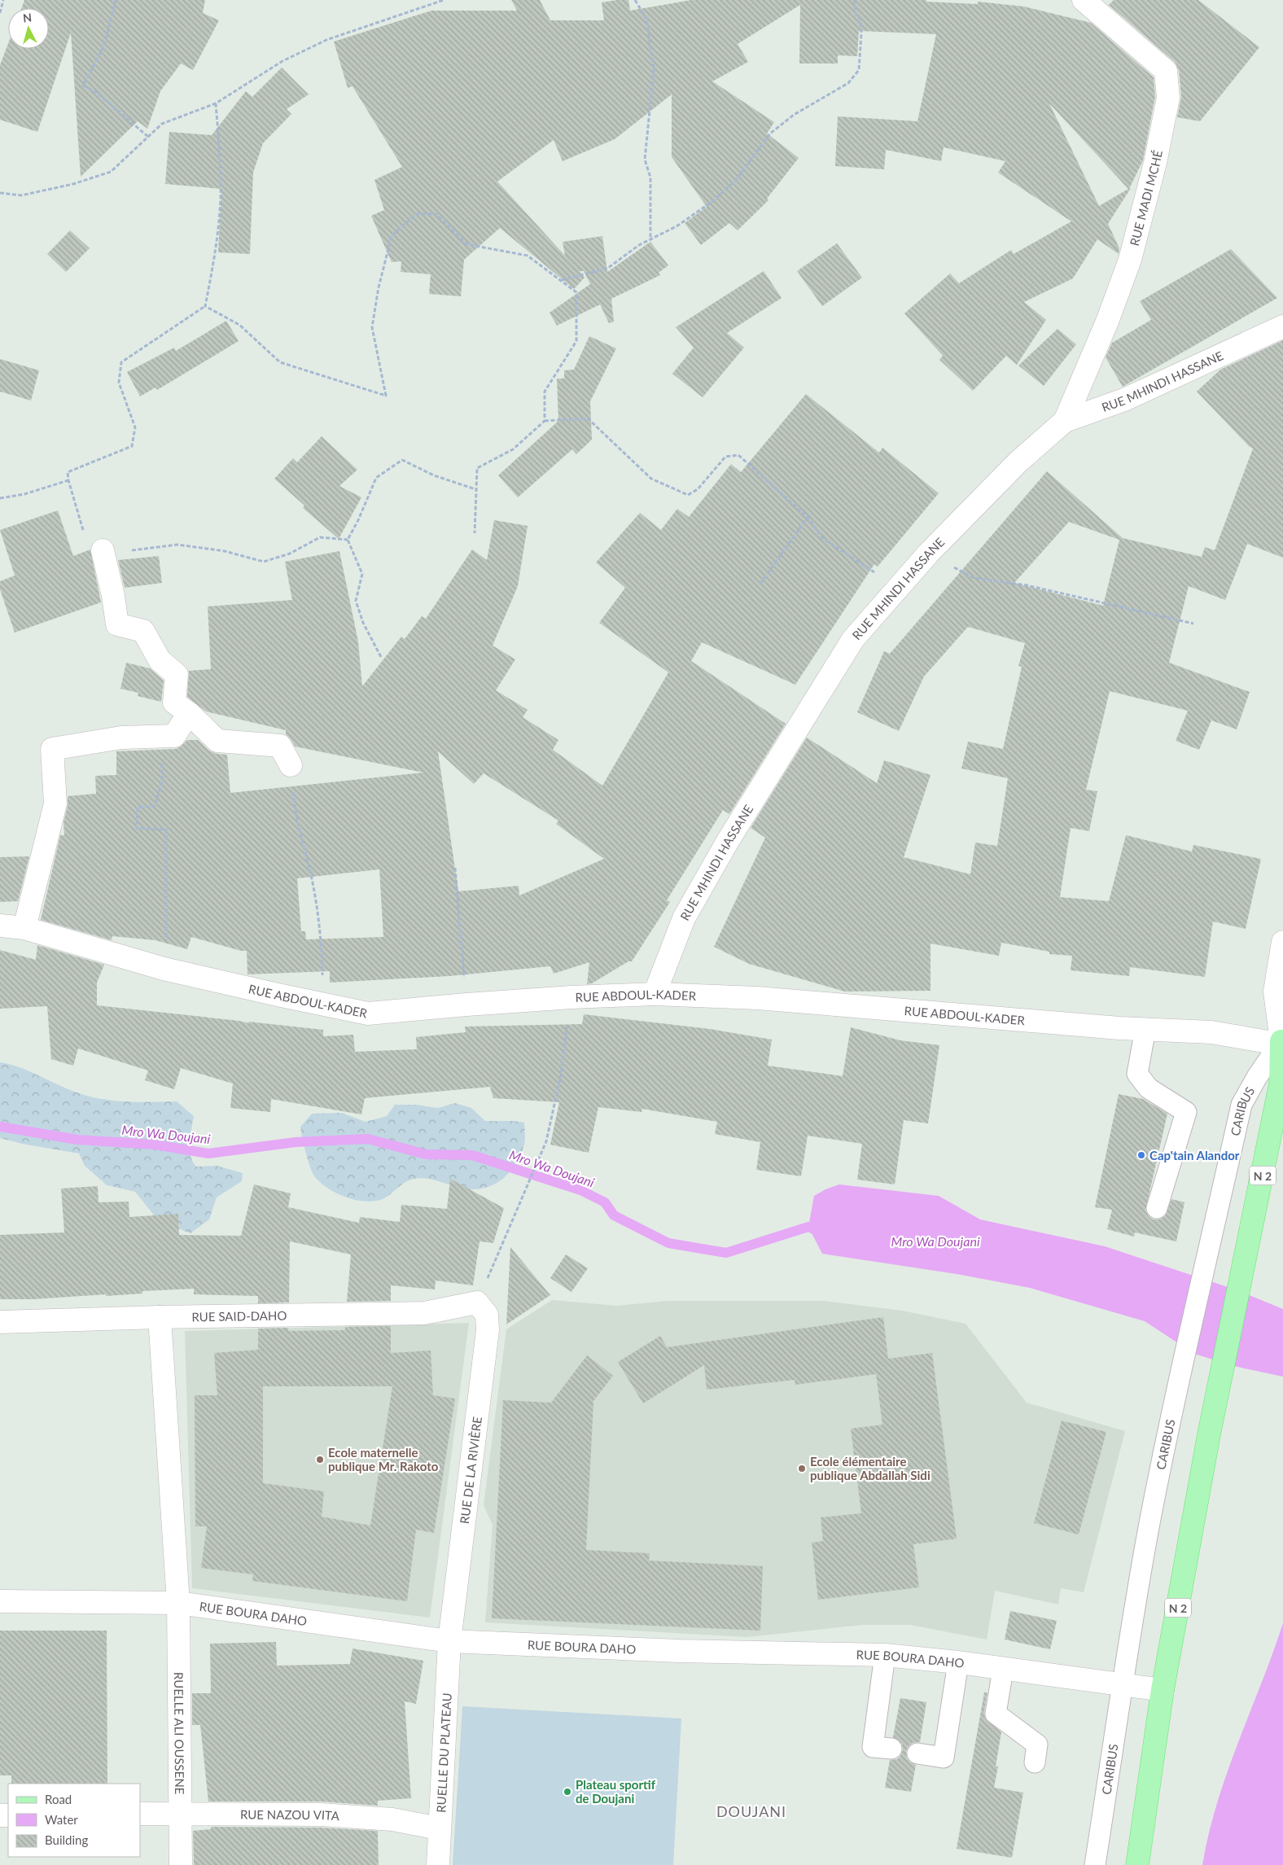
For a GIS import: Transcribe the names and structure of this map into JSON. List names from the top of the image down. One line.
{"streets":{"main road":["N 2"],"street":["RUE MADI MCHÉ","RUE MHINDI HASSANE","RUE ABDOUL-KADER","RUE SAID-DAHO","RUE DE LA RIVIÈRE","RUE BOURA DAHO","RUELLE ALI OUSSENE","RUELLE DU PLATEAU","RUE NAZOU VITA"],"lane":["CARIBUS"]},"crossings":[["RUE MADI MCHÉ","RUE MHINDI HASSANE"],["RUE MHINDI HASSANE","RUE ABDOUL-KADER"],["RUE ABDOUL-KADER","CARIBUS"],["RUE ABDOUL-KADER","N 2"],["CARIBUS","N 2"],["CARIBUS","RUE BOURA DAHO"],["N 2","RUE BOURA DAHO"],["RUE SAID-DAHO","RUE DE LA RIVIÈRE"],["RUE SAID-DAHO","RUELLE ALI OUSSENE"],["RUE DE LA RIVIÈRE","RUE BOURA DAHO"],["RUE DE LA RIVIÈRE","RUELLE DU PLATEAU"],["RUE BOURA DAHO","RUELLE ALI OUSSENE"],["RUE BOURA DAHO","RUELLE DU PLATEAU"],["RUELLE ALI OUSSENE","RUE NAZOU VITA"],["RUELLE DU PLATEAU","RUE NAZOU VITA"]],"districts":["DOUJANI"],"water":["Mro Wa Doujani"],"places":["Cap'tain Alandor","Ecole maternelle publique Mr. Rakoto","Ecole élémentaire publique Abdallah Sidi","Plateau sportif de Doujani"],"legend":["Road","Water","Building"],"north":"top"}
